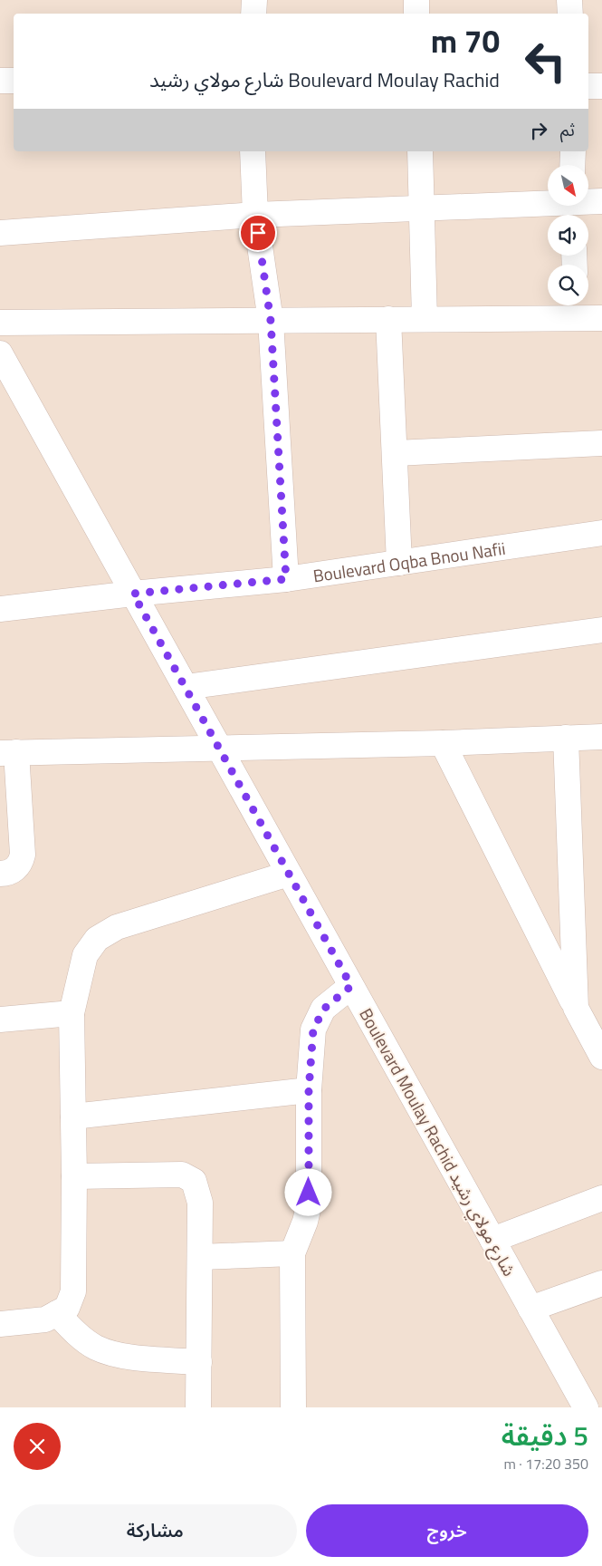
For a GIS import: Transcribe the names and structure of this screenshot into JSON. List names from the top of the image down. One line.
{"streets":{"street":["Boulevard Oqba Bnou Nafii","Boulevard Moulay Rachid شارع مولاي رشيد"]},"crossings":[["Boulevard Oqba Bnou Nafii","Boulevard Moulay Rachid شارع مولاي رشيد"]],"north":"bottom right","page":{"turn":["70 m","Boulevard Moulay Rachid شارع مولاي رشيد"],"then":"ثم","heading":["5 دقيقة","350 m · 17:20"],"buttons":["خروج","مشاركة"]}}
